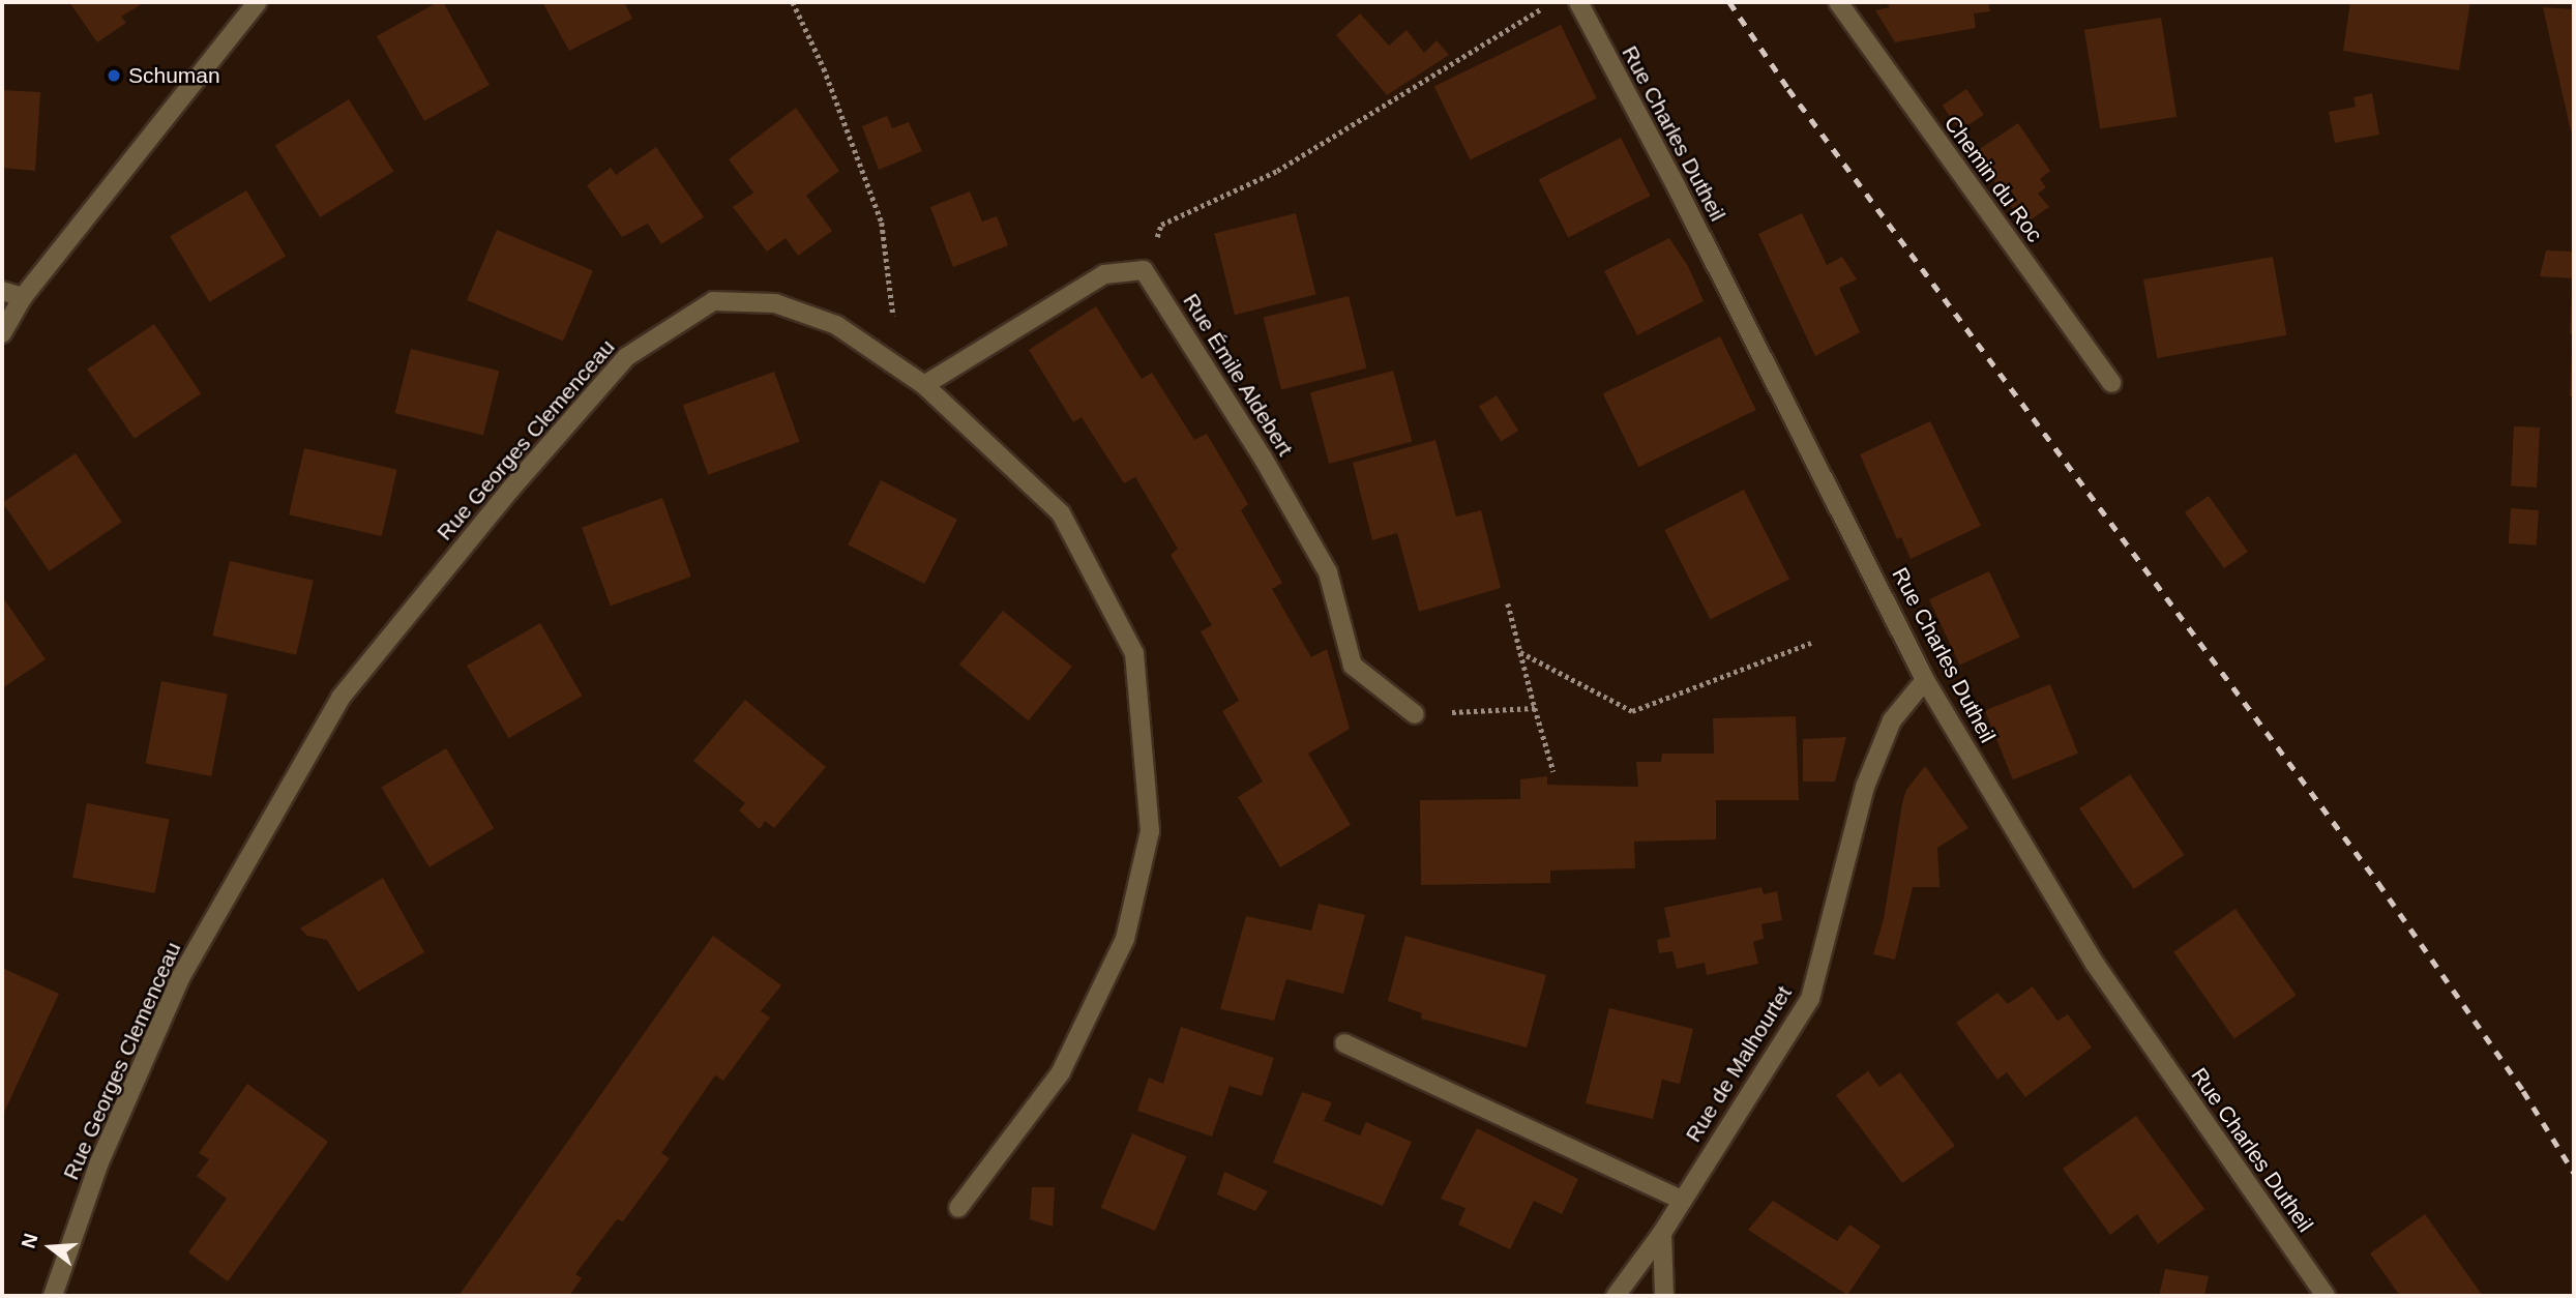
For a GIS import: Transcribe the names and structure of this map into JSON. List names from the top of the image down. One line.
{"streets":{"street":["Rue Charles Dutheil","Chemin du Roc","Rue Émile Aldebert","Rue Georges Clemenceau","Rue de Malhourtet"]},"crossings":[["Rue Charles Dutheil","Rue de Malhourtet"]],"places":["Schuman"],"north":"left"}
